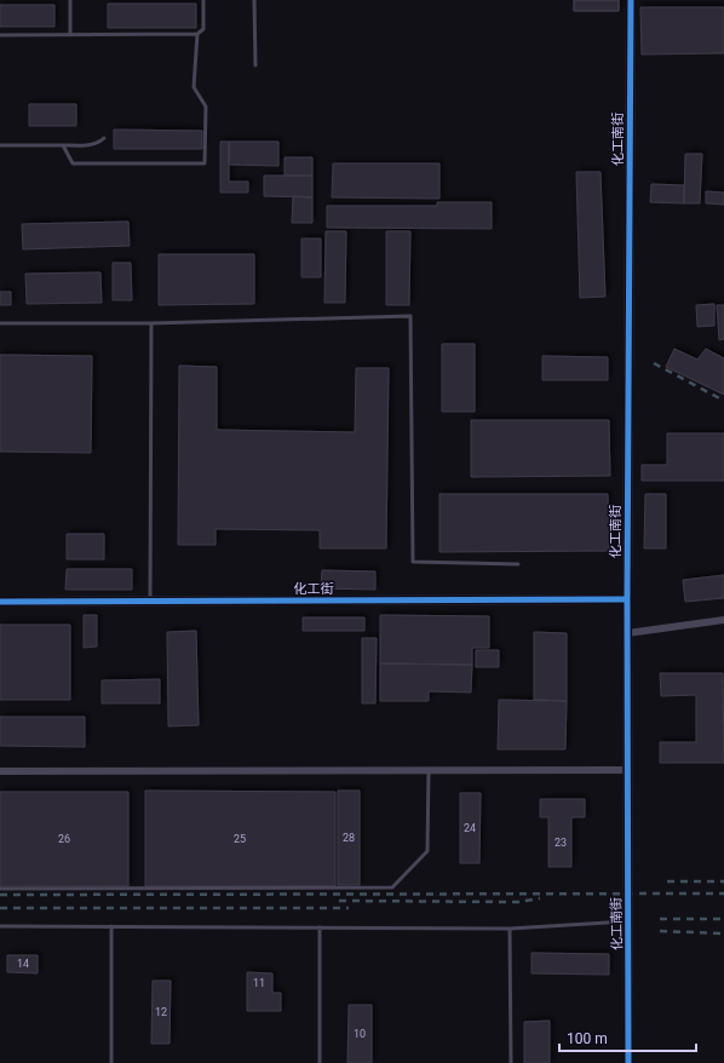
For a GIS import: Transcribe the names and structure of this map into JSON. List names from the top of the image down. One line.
{"streets":{"street":["化工南街","化工街"]},"crossings":[["化工南街","化工街"]],"house_numbers":["24","28","26","25","23","14","11","12","10"],"scale_bar":"100 m"}
